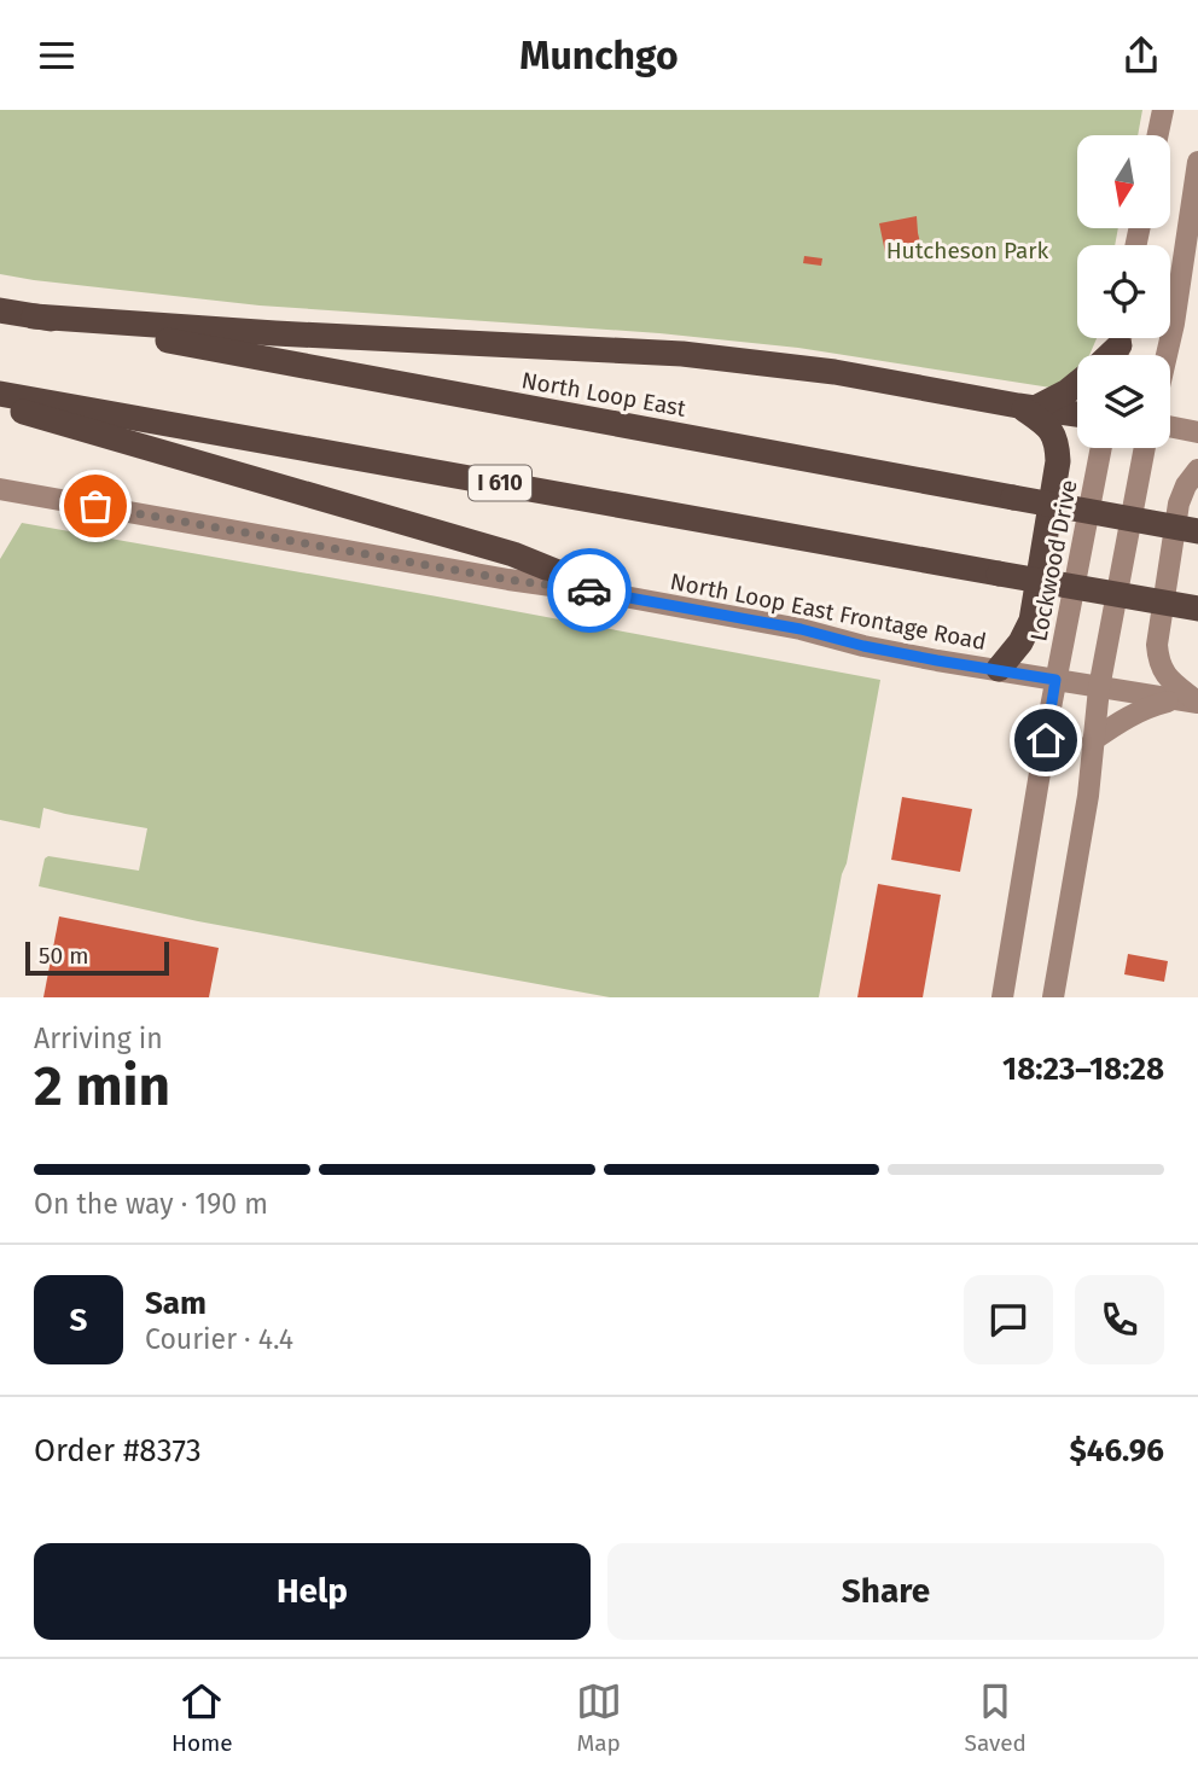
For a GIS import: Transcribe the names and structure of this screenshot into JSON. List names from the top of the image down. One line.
{"streets":{"highway":["North Loop East","I 610"],"main road":["Lockwood Drive","North Loop East Frontage Road"]},"crossings":[["Lockwood Drive","North Loop East Frontage Road"]],"parks":["Hutcheson Park"],"scale_bar":"50 m","north":"bottom","page":{"header":"Munchgo","scale":"50 m","heading":["2 min","Arriving in","18:23–18:28"],"panel":["Sam","Courier · 4.4","Order #8373","$46.96"],"bar":"On the way · 190 m","round":"S","buttons":["Help","Share"],"tabs":["Home","Map","Saved"]}}
